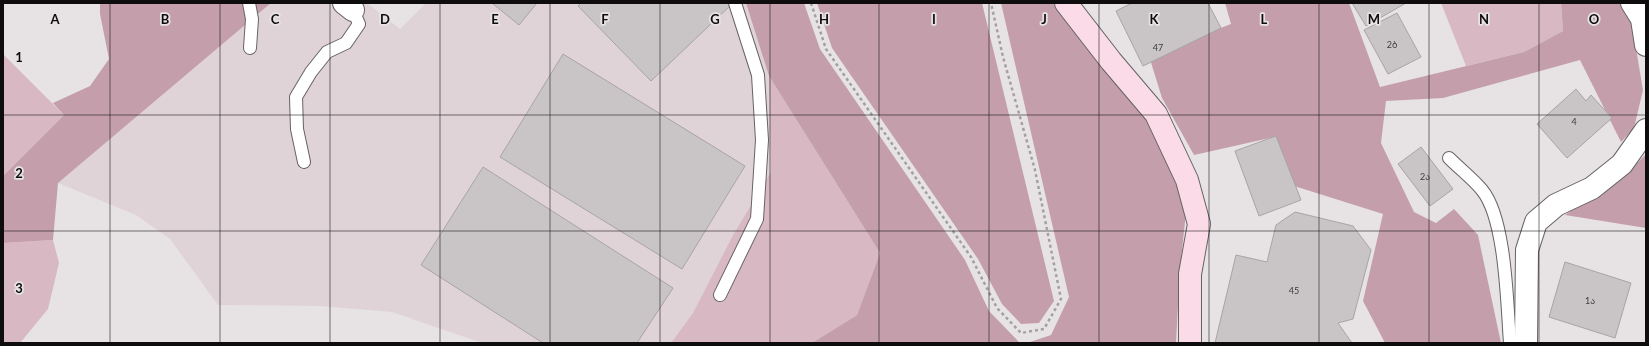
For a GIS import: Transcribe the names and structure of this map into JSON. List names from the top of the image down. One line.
{"house_numbers":["2ბ","47","4","2ა","45","1ა"],"grid":{"columns":["A","B","C","D","E","F","G","H","I","J","K","L","M","N","O"],"rows":["1","2","3"]}}
